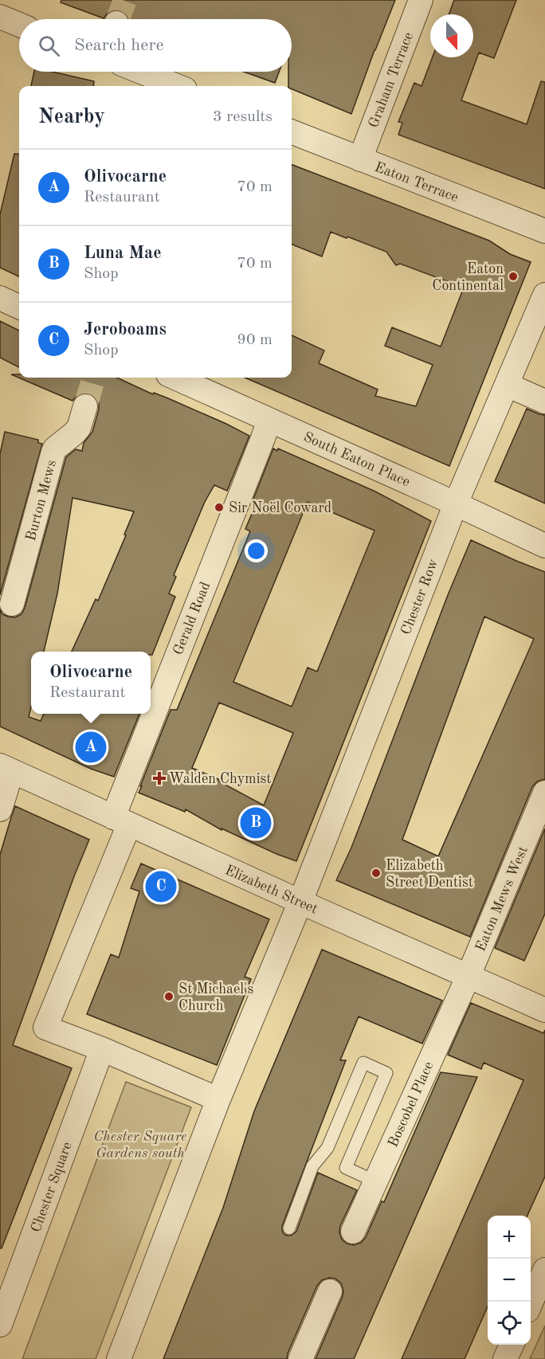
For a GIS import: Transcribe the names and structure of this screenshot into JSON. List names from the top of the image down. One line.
{"streets":{"street":["Graham Terrace","Eaton Terrace","South Eaton Place","Burton Mews","Chester Row","Gerald Road","Elizabeth Street","Eaton Mews West","Boscobel Place","Chester Square"]},"crossings":[["Graham Terrace","Eaton Terrace"],["South Eaton Place","Chester Row"],["South Eaton Place","Gerald Road"],["Chester Row","Elizabeth Street"],["Gerald Road","Elizabeth Street"],["Elizabeth Street","Eaton Mews West"],["Elizabeth Street","Boscobel Place"],["Eaton Mews West","Boscobel Place"]],"parks":["Chester Square Gardens south"],"places":{"other":["Eaton Continental","Sir Noël Coward","Elizabeth Street Dentist","St Michael's Church"],"health":["Walden Chymist"]},"north":"bottom","page":{"search":"Search here","heading":["Nearby","3 results"],"list":[{"mark":"A","name":"Olivocarne","note":"Restaurant","value":"70 m"},{"mark":"B","name":"Luna Mae","note":"Shop","value":"70 m"},{"mark":"C","name":"Jeroboams","note":"Shop","value":"90 m"}],"popup":["Olivocarne","Restaurant"],"pins":["A","B","C"],"map_buttons":["+","−"]}}
